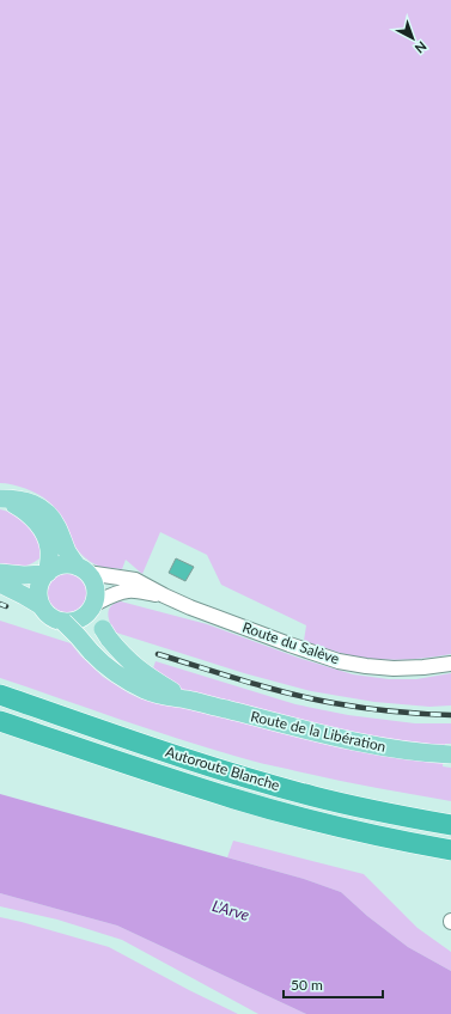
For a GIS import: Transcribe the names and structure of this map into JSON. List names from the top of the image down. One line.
{"streets":{"highway":["Autoroute Blanche"],"main road":["Route de la Libération"],"street":["Route du Salève"]},"crossings":[["Route du Salève","Route de la Libération"]],"water":["L'Arve"],"scale_bar":"50 m","north":"bottom right"}
